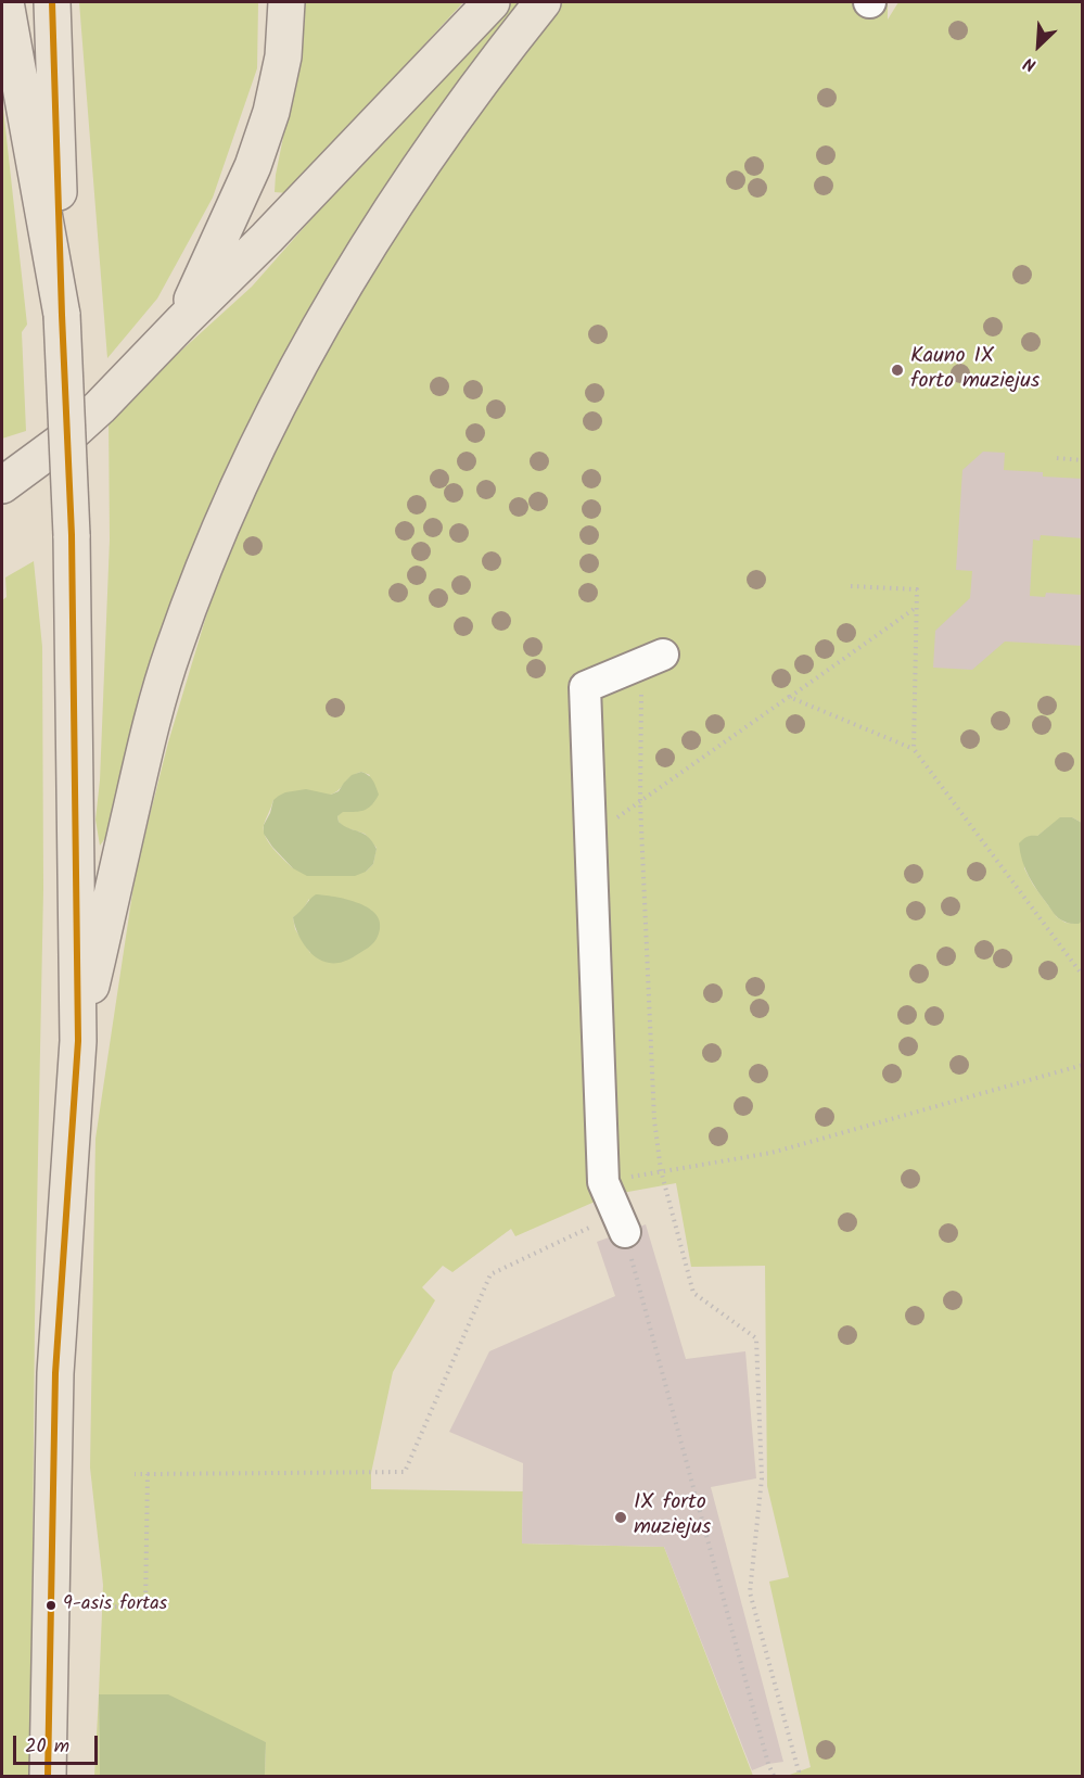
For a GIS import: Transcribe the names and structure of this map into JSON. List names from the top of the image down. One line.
{"places":["Kauno IX forto muziejus","IX forto muziejus","9-asis fortas"],"scale_bar":"20 m","north":"bottom left"}
